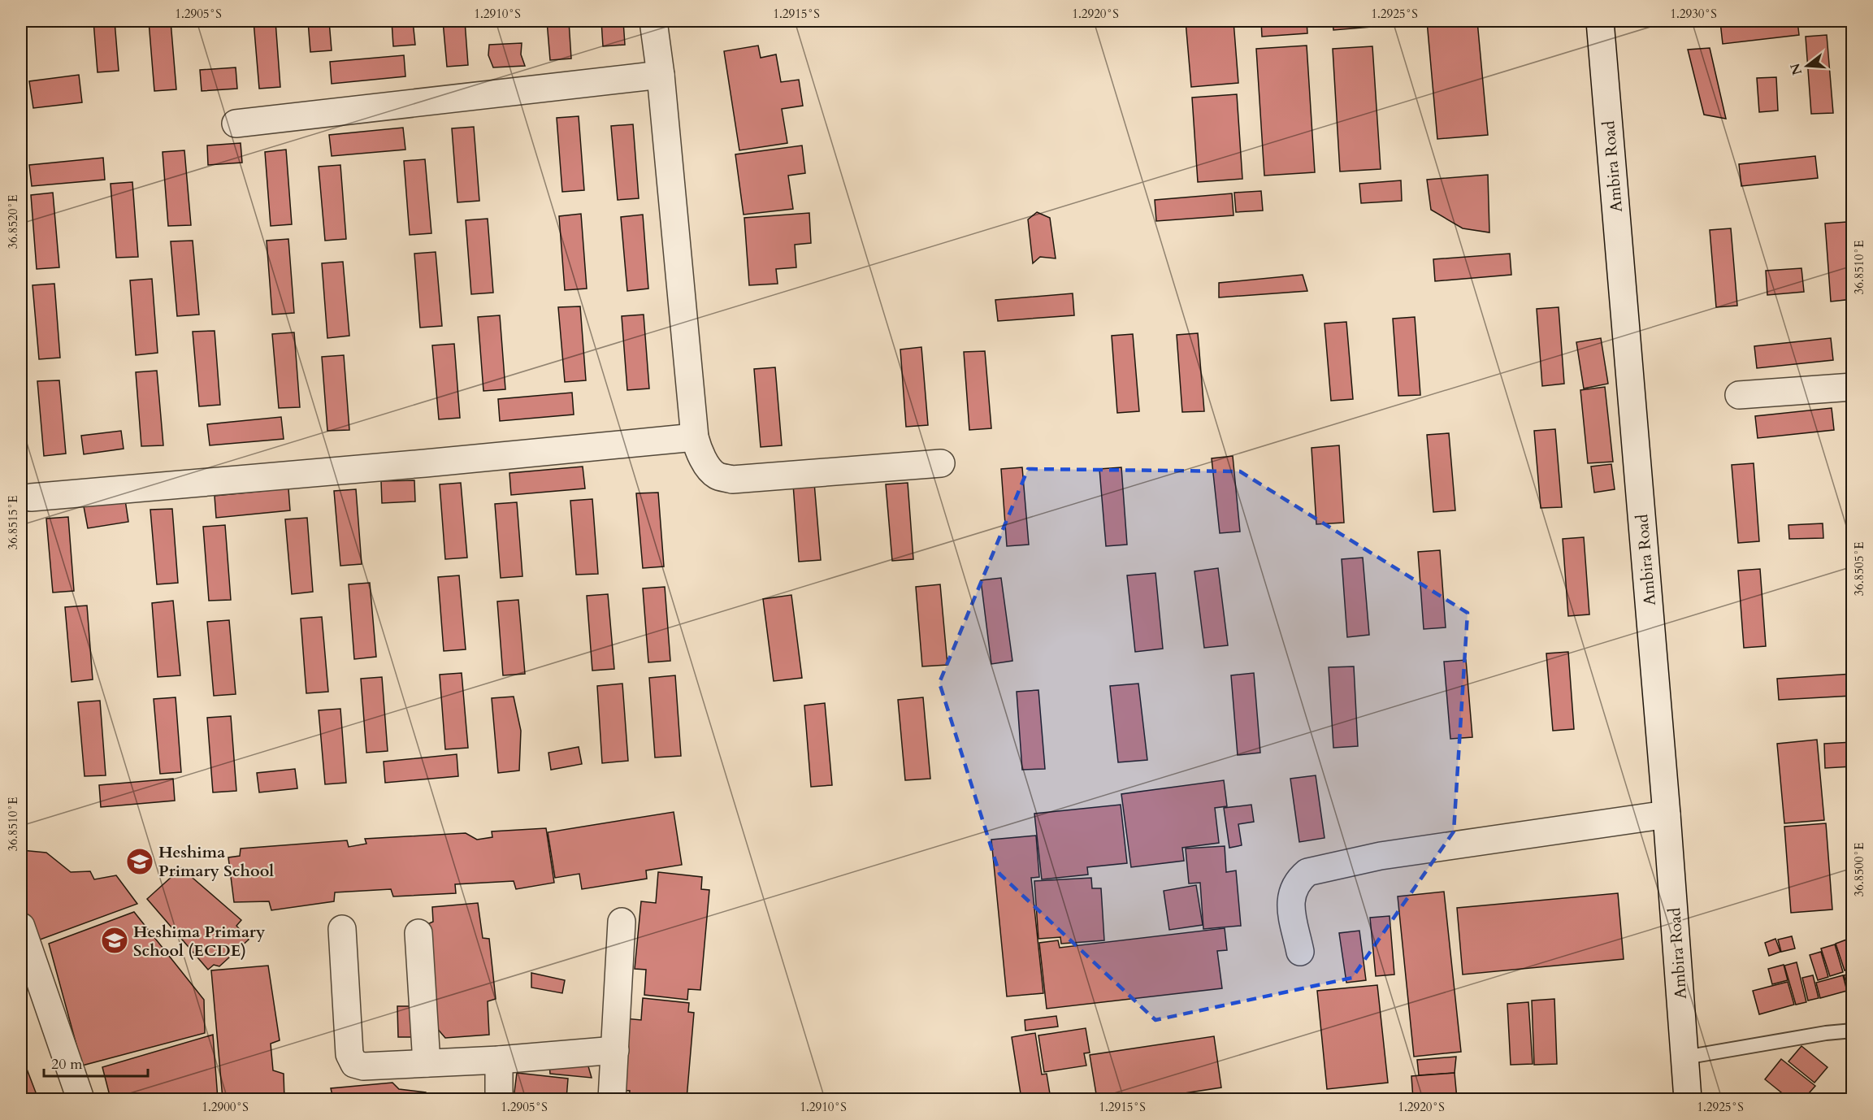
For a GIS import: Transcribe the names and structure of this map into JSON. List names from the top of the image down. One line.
{"streets":{"street":["Ambira Road"]},"places":{"school or university":["Heshima Primary School","Heshima Primary School (ECDE)"]},"scale_bar":"20 m","north":"left","coordinates":["1.2905°S","1.2910°S","1.2915°S","1.2920°S","1.2925°S","1.2930°S","36.8520°E","36.8510°E","36.8515°E","36.8505°E","36.8500°E","1.2900°S"]}
